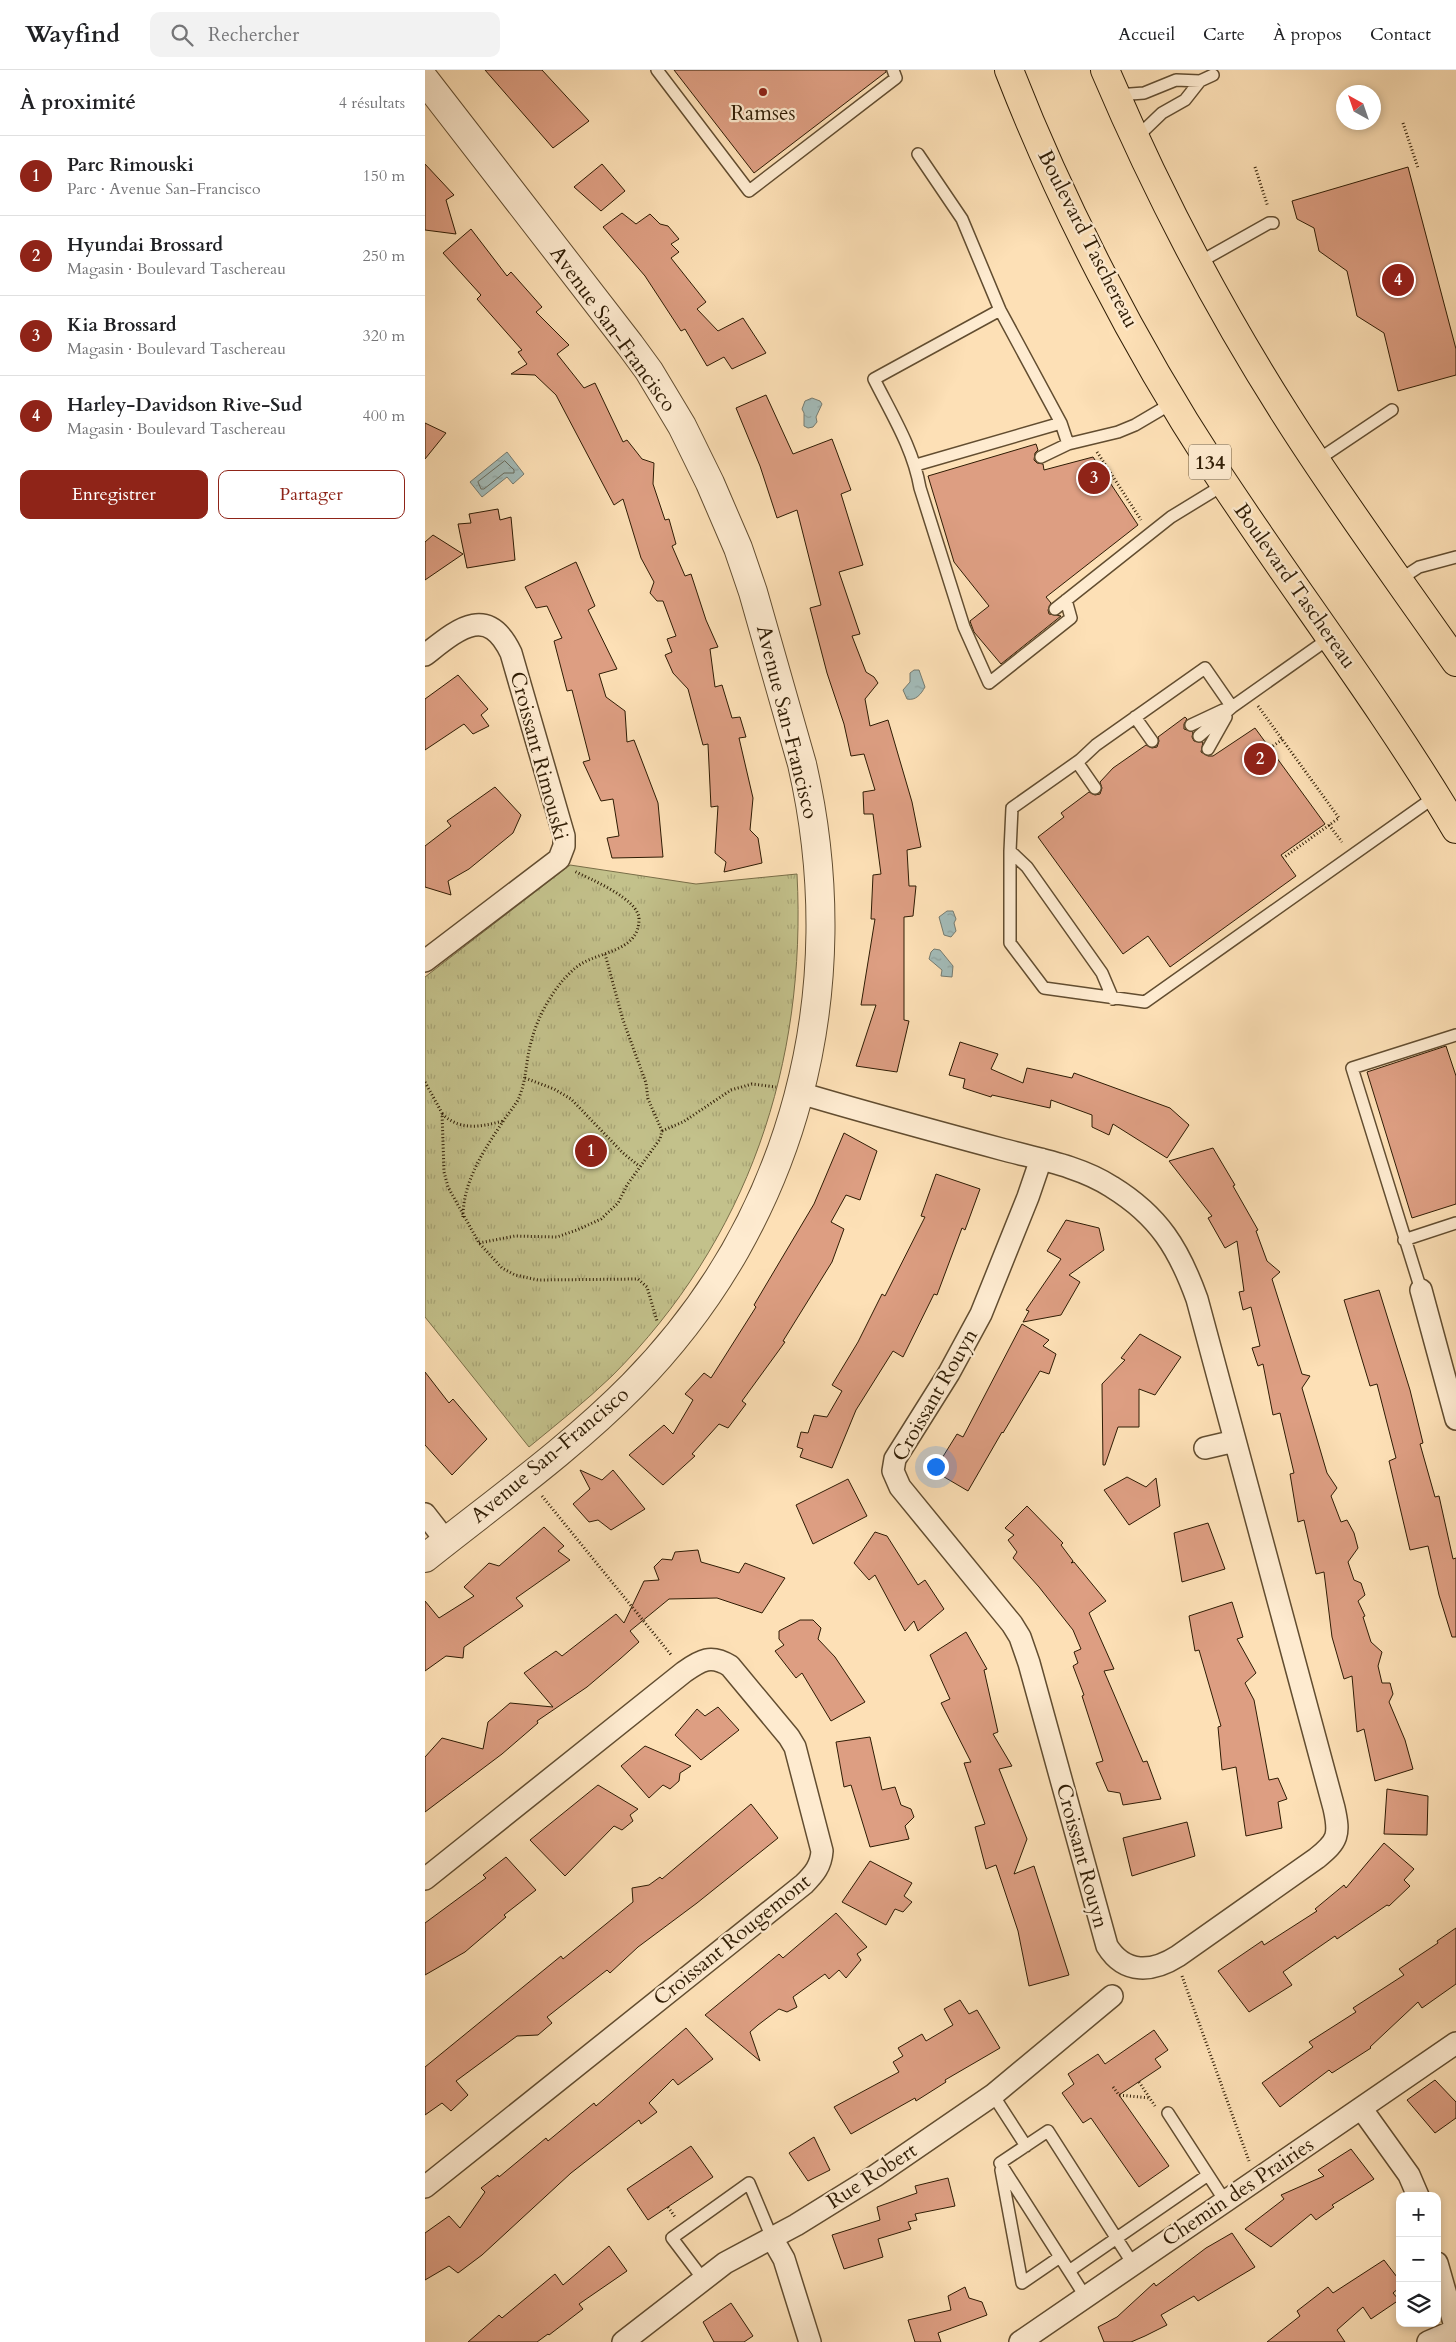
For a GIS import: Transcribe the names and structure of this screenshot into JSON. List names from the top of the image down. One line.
{"streets":{"main road":["Boulevard Taschereau","134"],"street":["Avenue San-Francisco","Croissant Rimouski","Croissant Rouyn","Croissant Rougemont","Rue Robert","Chemin des Prairies"]},"crossings":[["Avenue San-Francisco","Croissant Rouyn"]],"places":["Ramses"],"north":"top left","page":{"header":"Wayfind","search":"Rechercher","nav":["Accueil","Carte","À propos","Contact"],"heading":["À proximité","4 résultats"],"list":[{"mark":"1","name":"Parc Rimouski","note":"Parc · Avenue San-Francisco","value":"150 m"},{"mark":"2","name":"Hyundai Brossard","note":"Magasin · Boulevard Taschereau","value":"250 m"},{"mark":"3","name":"Kia Brossard","note":"Magasin · Boulevard Taschereau","value":"320 m"},{"mark":"4","name":"Harley-Davidson Rive-Sud","note":"Magasin · Boulevard Taschereau","value":"400 m"}],"pins":["4","3","2","1"],"buttons":["Enregistrer","Partager"],"map_buttons":["+","−"]}}
